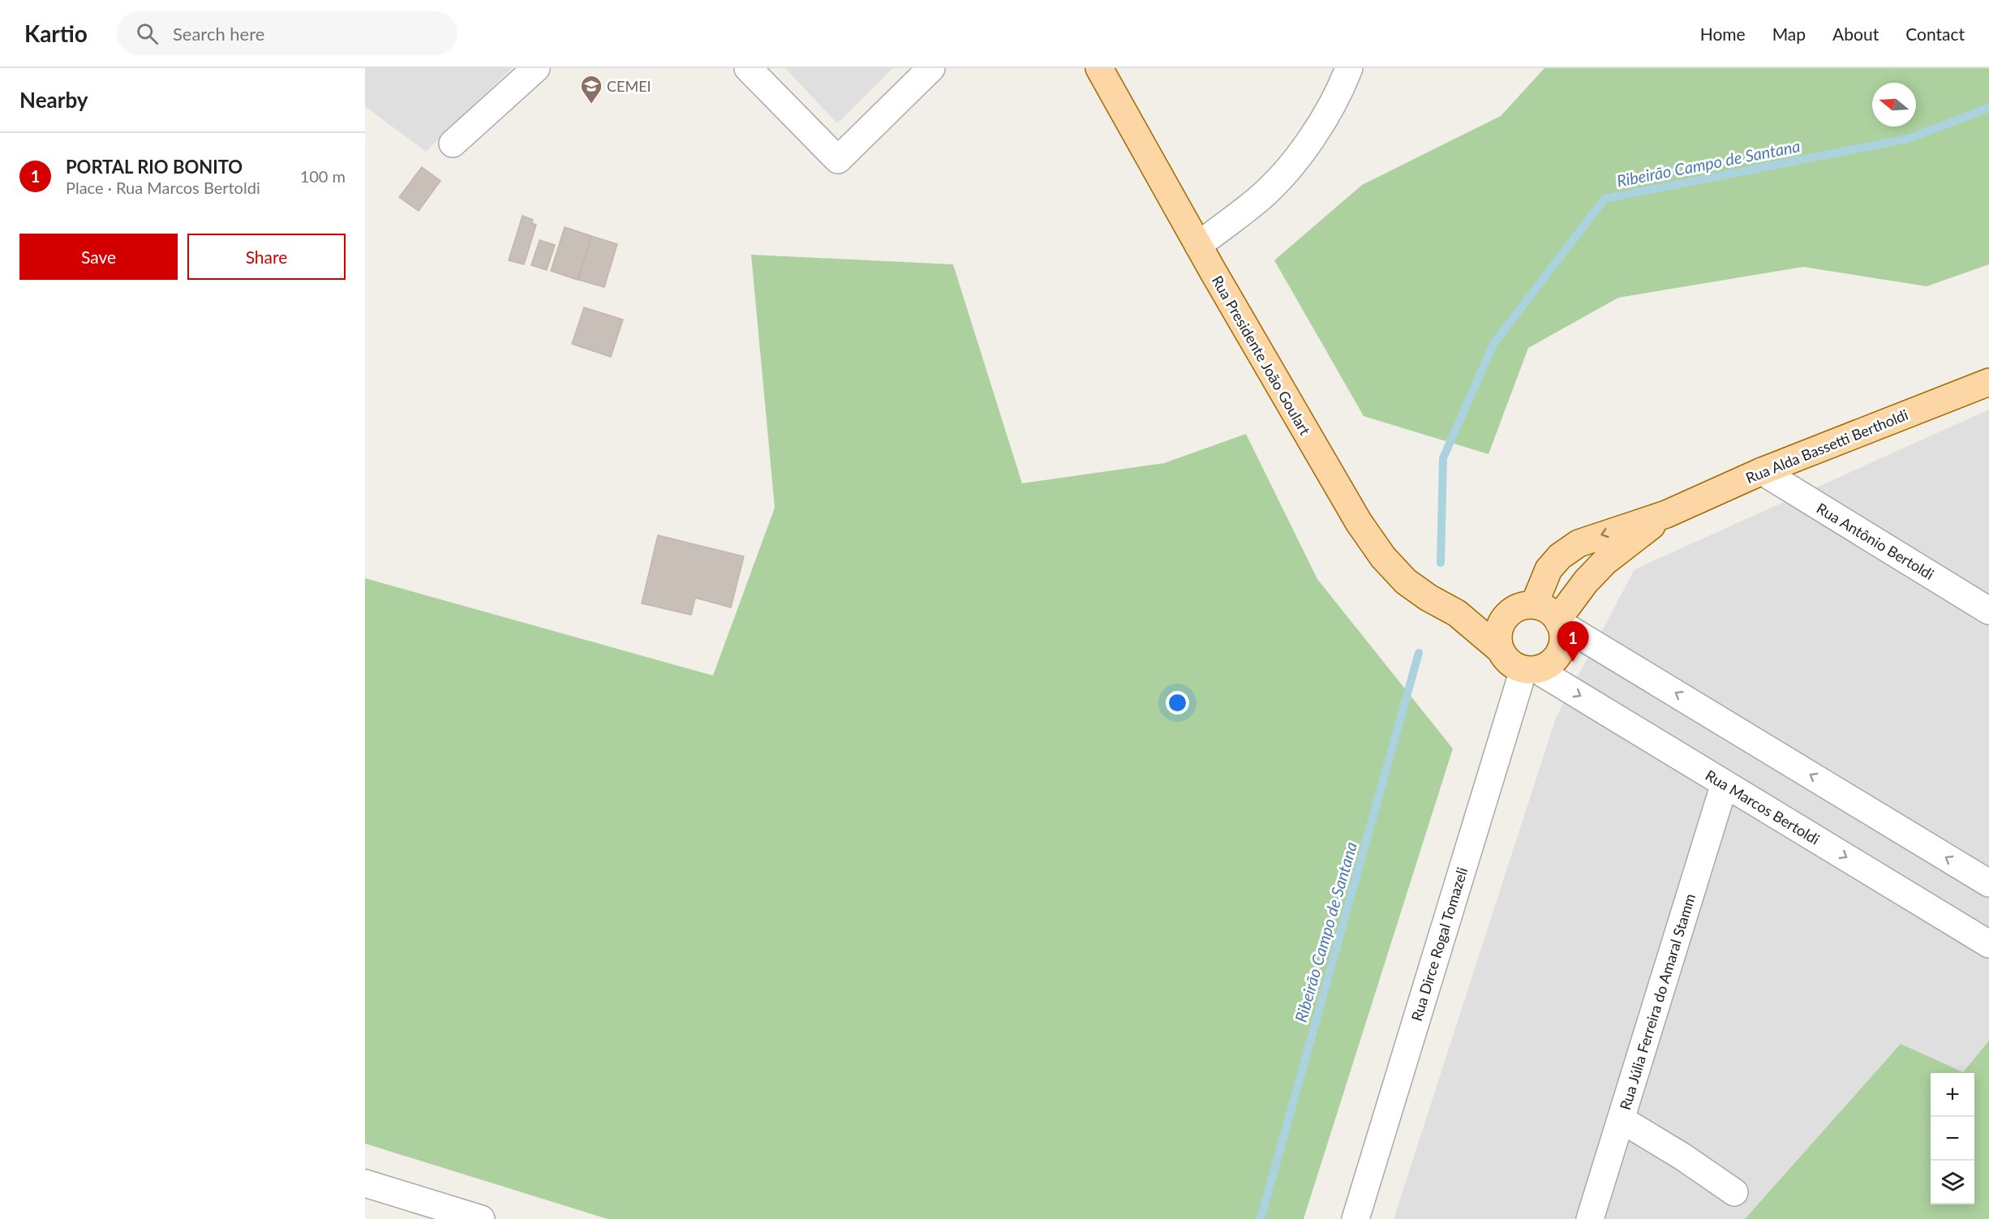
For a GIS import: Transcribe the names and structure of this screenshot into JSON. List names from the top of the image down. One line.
{"streets":{"main road":["Rua Presidente João Goulart","Rua Alda Bassetti Bertholdi"],"street":["Rua Antônio Bertoldi","Rua Marcos Bertoldi","Rua Dirce Rogal Tomazeli","Rua Júlia Ferreira do Amaral Stamm"]},"crossings":[["Rua Presidente João Goulart","Rua Alda Bassetti Bertholdi"],["Rua Presidente João Goulart","Rua Marcos Bertoldi"],["Rua Presidente João Goulart","Rua Dirce Rogal Tomazeli"],["Rua Alda Bassetti Bertholdi","Rua Antônio Bertoldi"],["Rua Alda Bassetti Bertholdi","Rua Marcos Bertoldi"],["Rua Alda Bassetti Bertholdi","Rua Dirce Rogal Tomazeli"],["Rua Marcos Bertoldi","Rua Dirce Rogal Tomazeli"],["Rua Marcos Bertoldi","Rua Júlia Ferreira do Amaral Stamm"]],"water":["Ribeirão Campo de Santana"],"places":{"school or university":["CEMEI"]},"north":"left","page":{"header":"Kartio","search":"Search here","nav":["Home","Map","About","Contact"],"heading":"Nearby","list":[{"mark":"1","name":"PORTAL RIO BONITO","note":"Place · Rua Marcos Bertoldi","value":"100 m"}],"buttons":["Save","Share"],"pins":"1","map_buttons":["+","−"]}}
